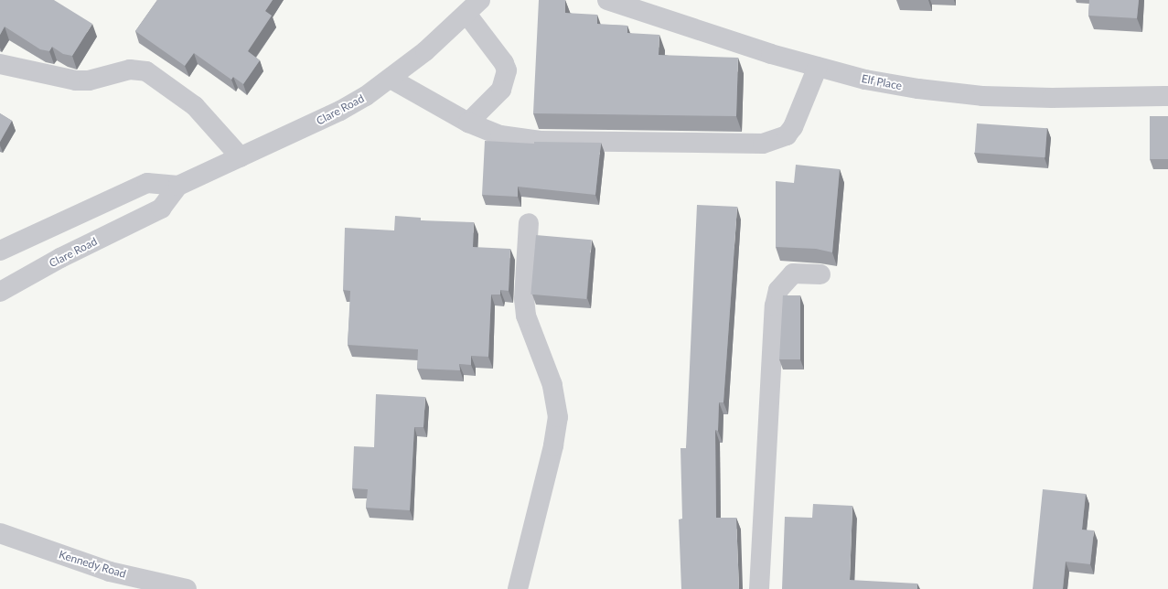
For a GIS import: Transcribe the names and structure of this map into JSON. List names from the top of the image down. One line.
{"streets":{"street":["Elf Place","Clare Road","Kennedy Road"]}}
